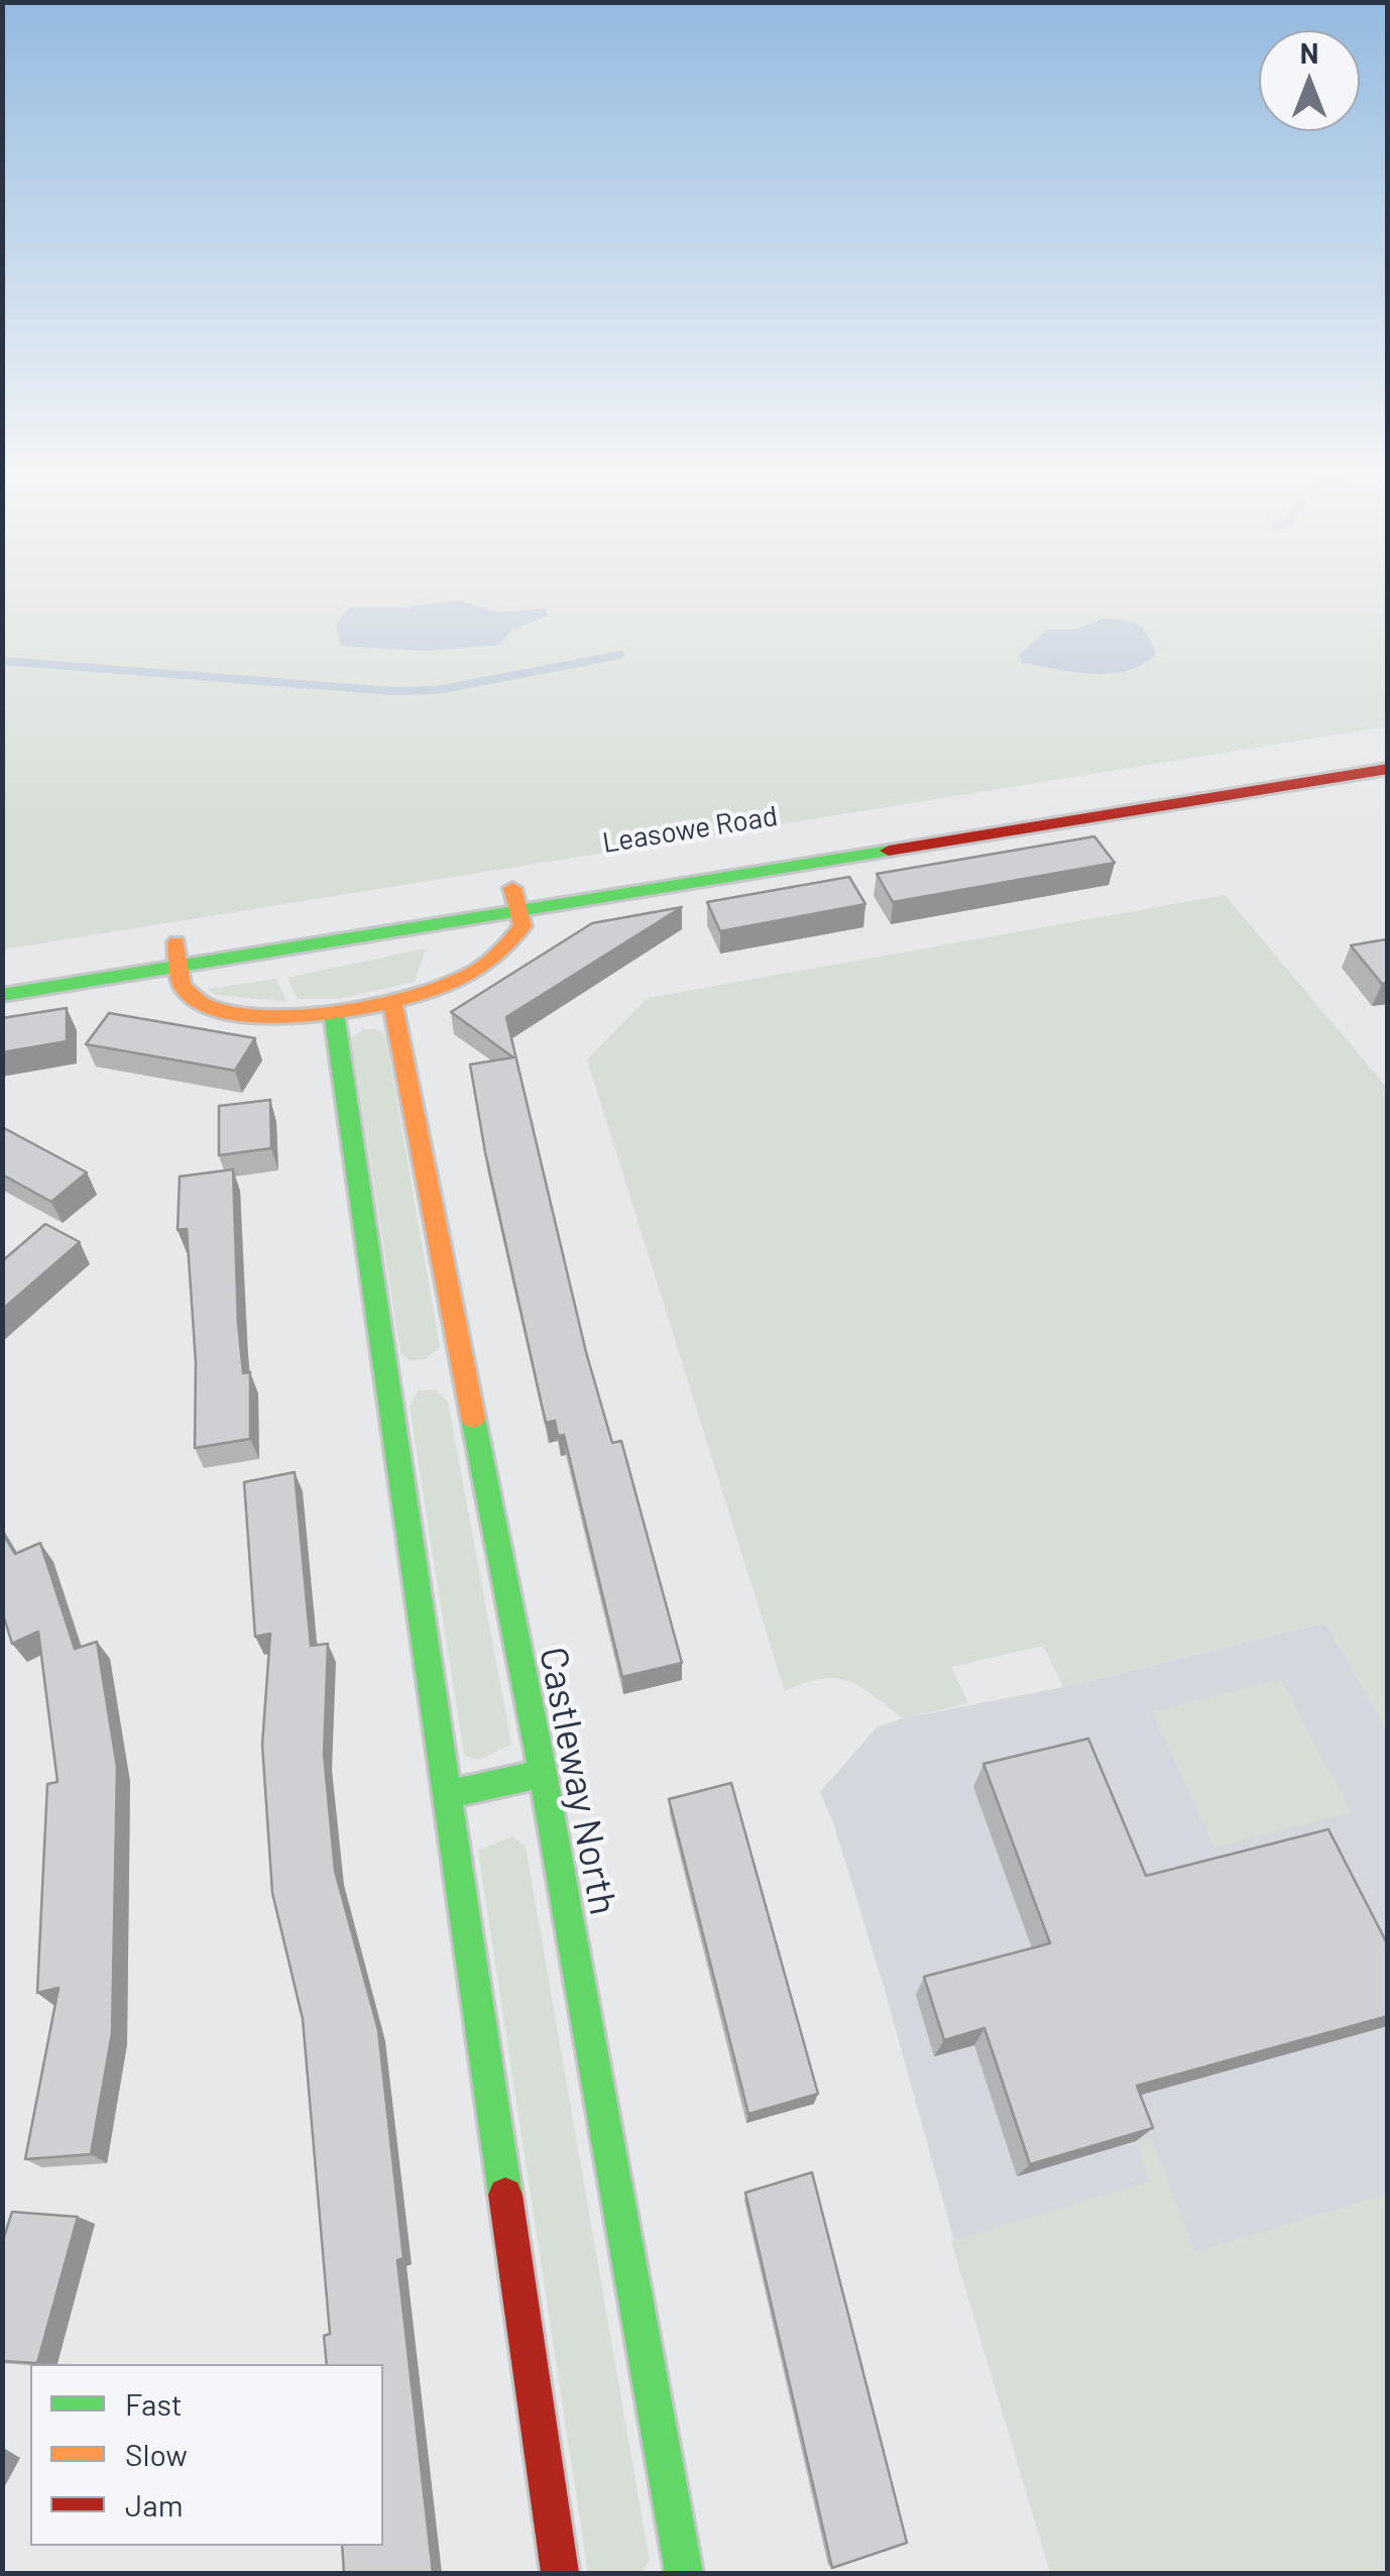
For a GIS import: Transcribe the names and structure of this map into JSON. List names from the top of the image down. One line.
{"streets":{"street":["Leasowe Road","Castleway North"]},"legend":["Fast","Slow","Jam"],"north":"top"}
